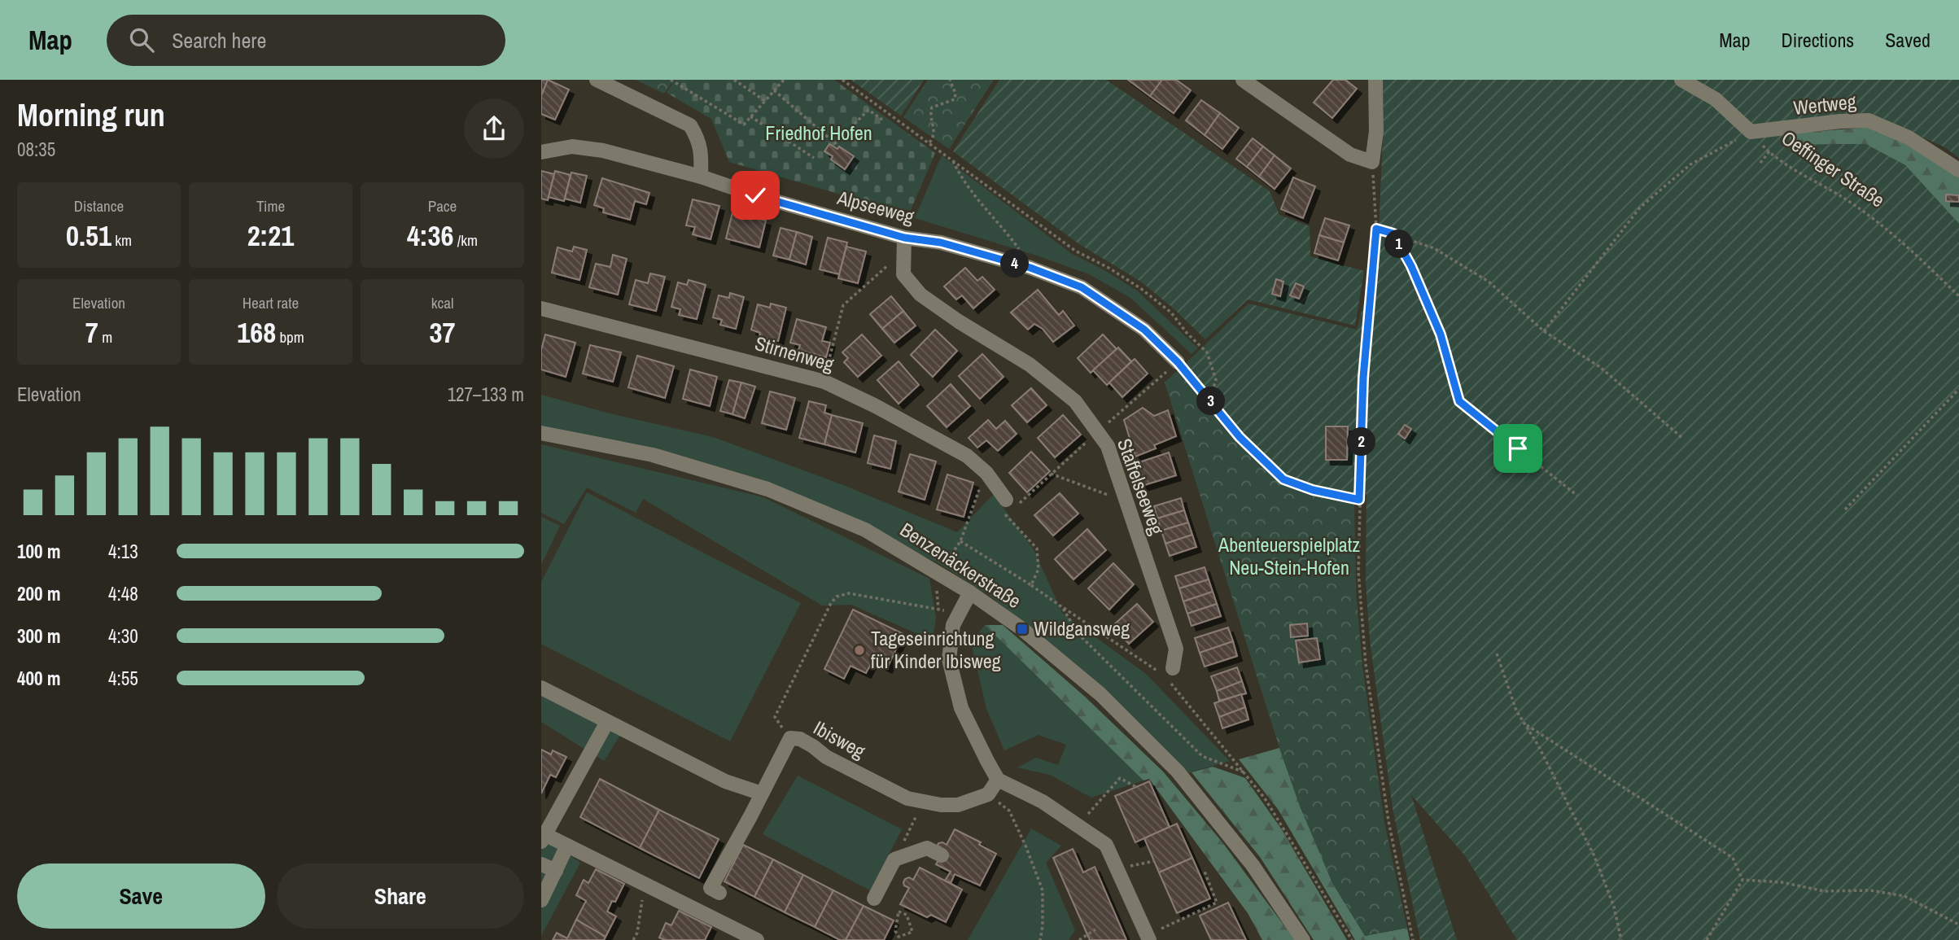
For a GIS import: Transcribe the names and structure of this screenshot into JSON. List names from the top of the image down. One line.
{"streets":{"street":["Wertweg","Alpseeweg","Stirnenweg","Staffelseeweg","Benzenäckerstraße","Ibisweg"],"path":["Oeffinger Straße"]},"crossings":[["Wertweg","Oeffinger Straße"],["Alpseeweg","Staffelseeweg"]],"parks":["Friedhof Hofen","Abenteuerspielplatz Neu-Stein-Hofen"],"places":{"transit":["Wildgansweg"],"other":["Tageseinrichtung für Kinder Ibisweg"]},"page":{"header":"Map","search":"Search here","nav":["Map","Directions","Saved"],"heading":["Morning run","08:35"],"stats":[["Distance","0.51 km"],["Time","2:21"],["Pace","4:36 /km"],["Elevation","7 m"],["Heart rate","168 bpm"],["kcal","37"]],"pins":["1","4","3","2"],"chart":["Elevation","127–133 m"],"list":[{"name":"100 m","note":"4:13"},{"name":"200 m","note":"4:48"},{"name":"300 m","note":"4:30"},{"name":"400 m","note":"4:55"}],"buttons":["Save","Share"]}}
